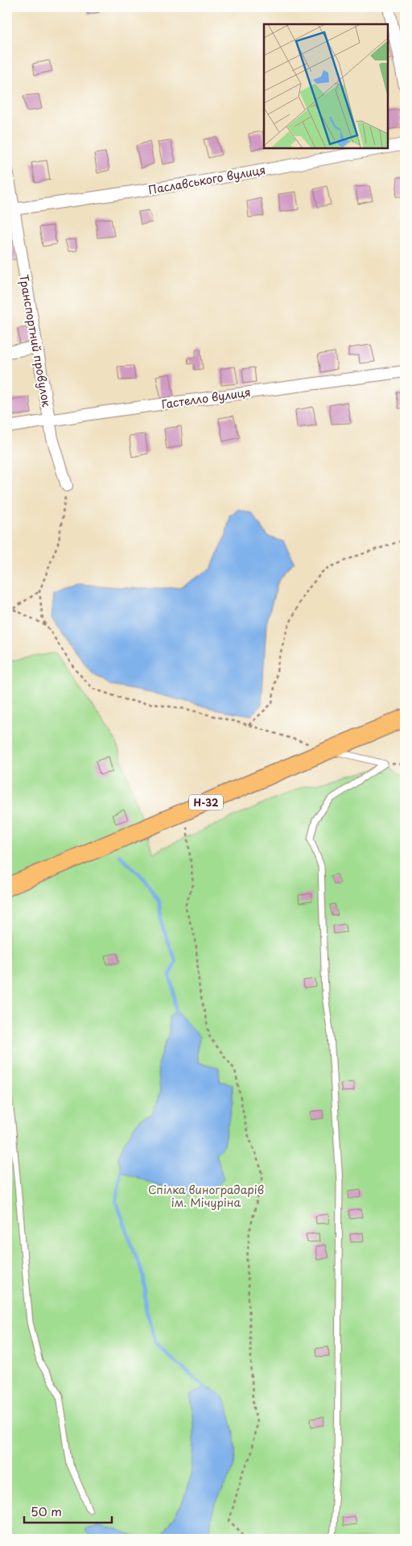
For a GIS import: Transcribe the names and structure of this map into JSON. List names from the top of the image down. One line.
{"streets":{"main road":["Н-32"],"street":["Паславського вулиця","Транспортний провулок","Гастелло вулиця"]},"crossings":[["Паславського вулиця","Транспортний провулок"],["Транспортний провулок","Гастелло вулиця"]],"parks":["Спілка виноградарів ім. Мічуріна"],"scale_bar":"50 m"}
